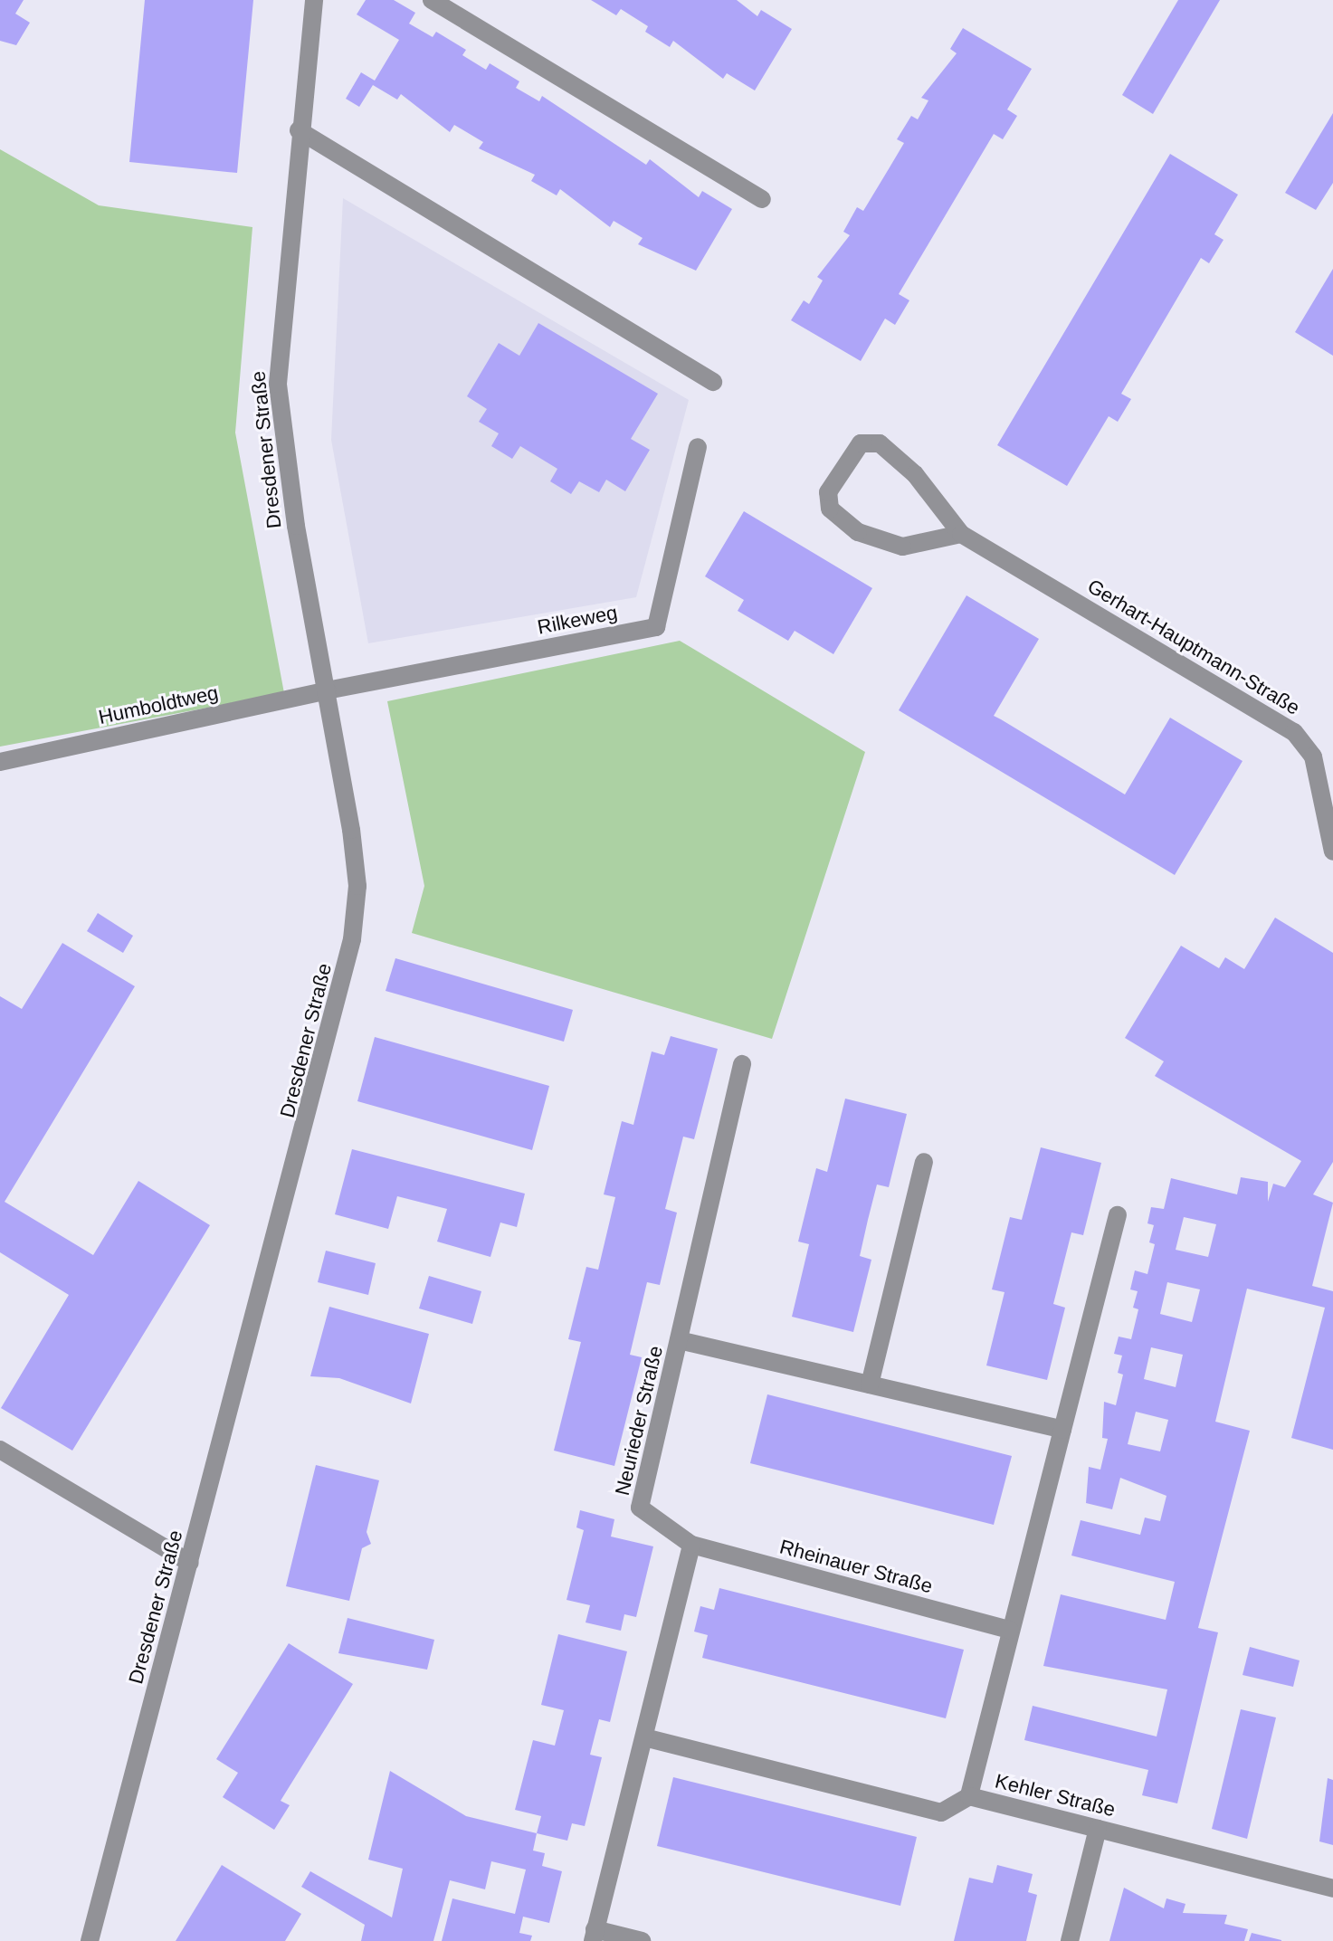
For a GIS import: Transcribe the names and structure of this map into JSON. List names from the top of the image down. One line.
{"streets":{"street":["Dresdener Straße","Rilkeweg","Gerhart-Hauptmann-Straße","Humboldtweg","Neurieder Straße","Rheinauer Straße","Kehler Straße"]},"crossings":[["Dresdener Straße","Rilkeweg"],["Dresdener Straße","Humboldtweg"],["Rilkeweg","Humboldtweg"],["Neurieder Straße","Rheinauer Straße"]]}
